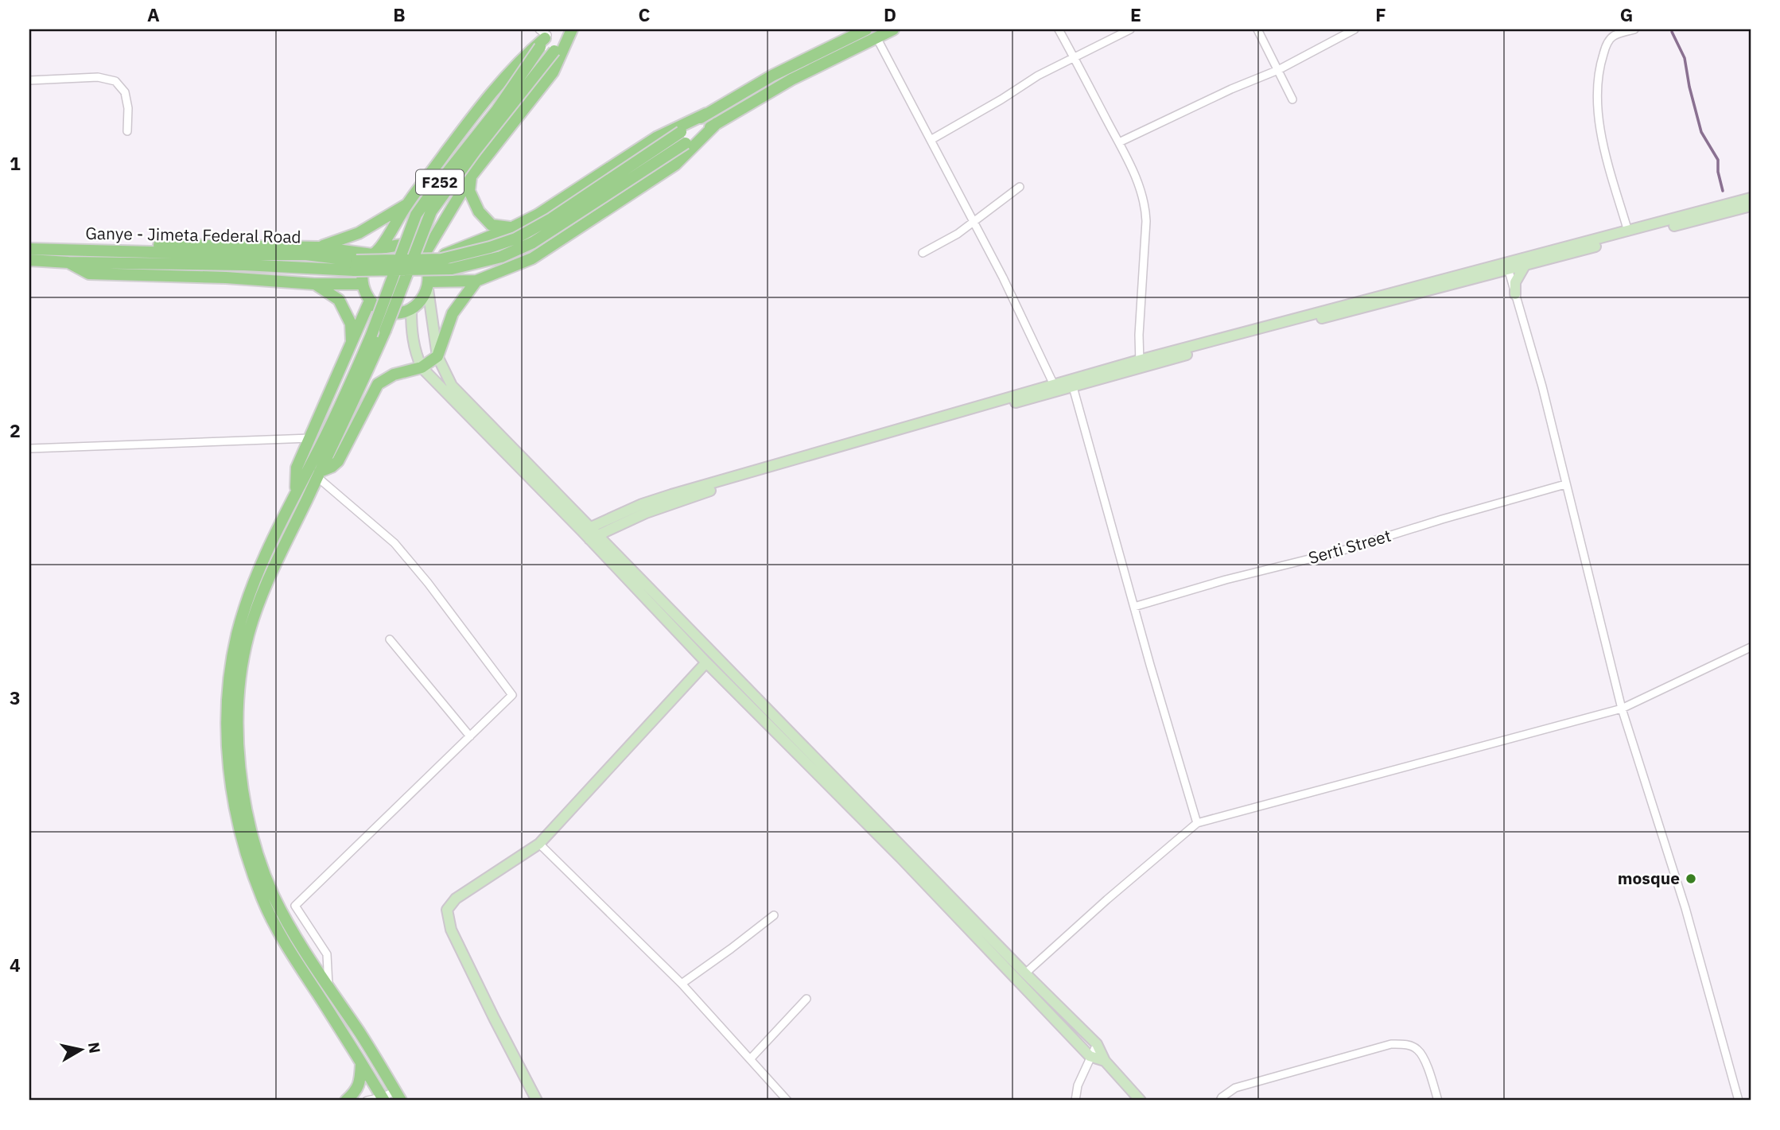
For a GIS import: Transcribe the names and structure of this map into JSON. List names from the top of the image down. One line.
{"streets":{"main road":["F252","Ganye - Jimeta Federal Road"],"street":["Serti Street"]},"places":["mosque"],"north":"right","grid":{"columns":["A","B","C","D","E","F","G"],"rows":["1","2","3","4"]}}
